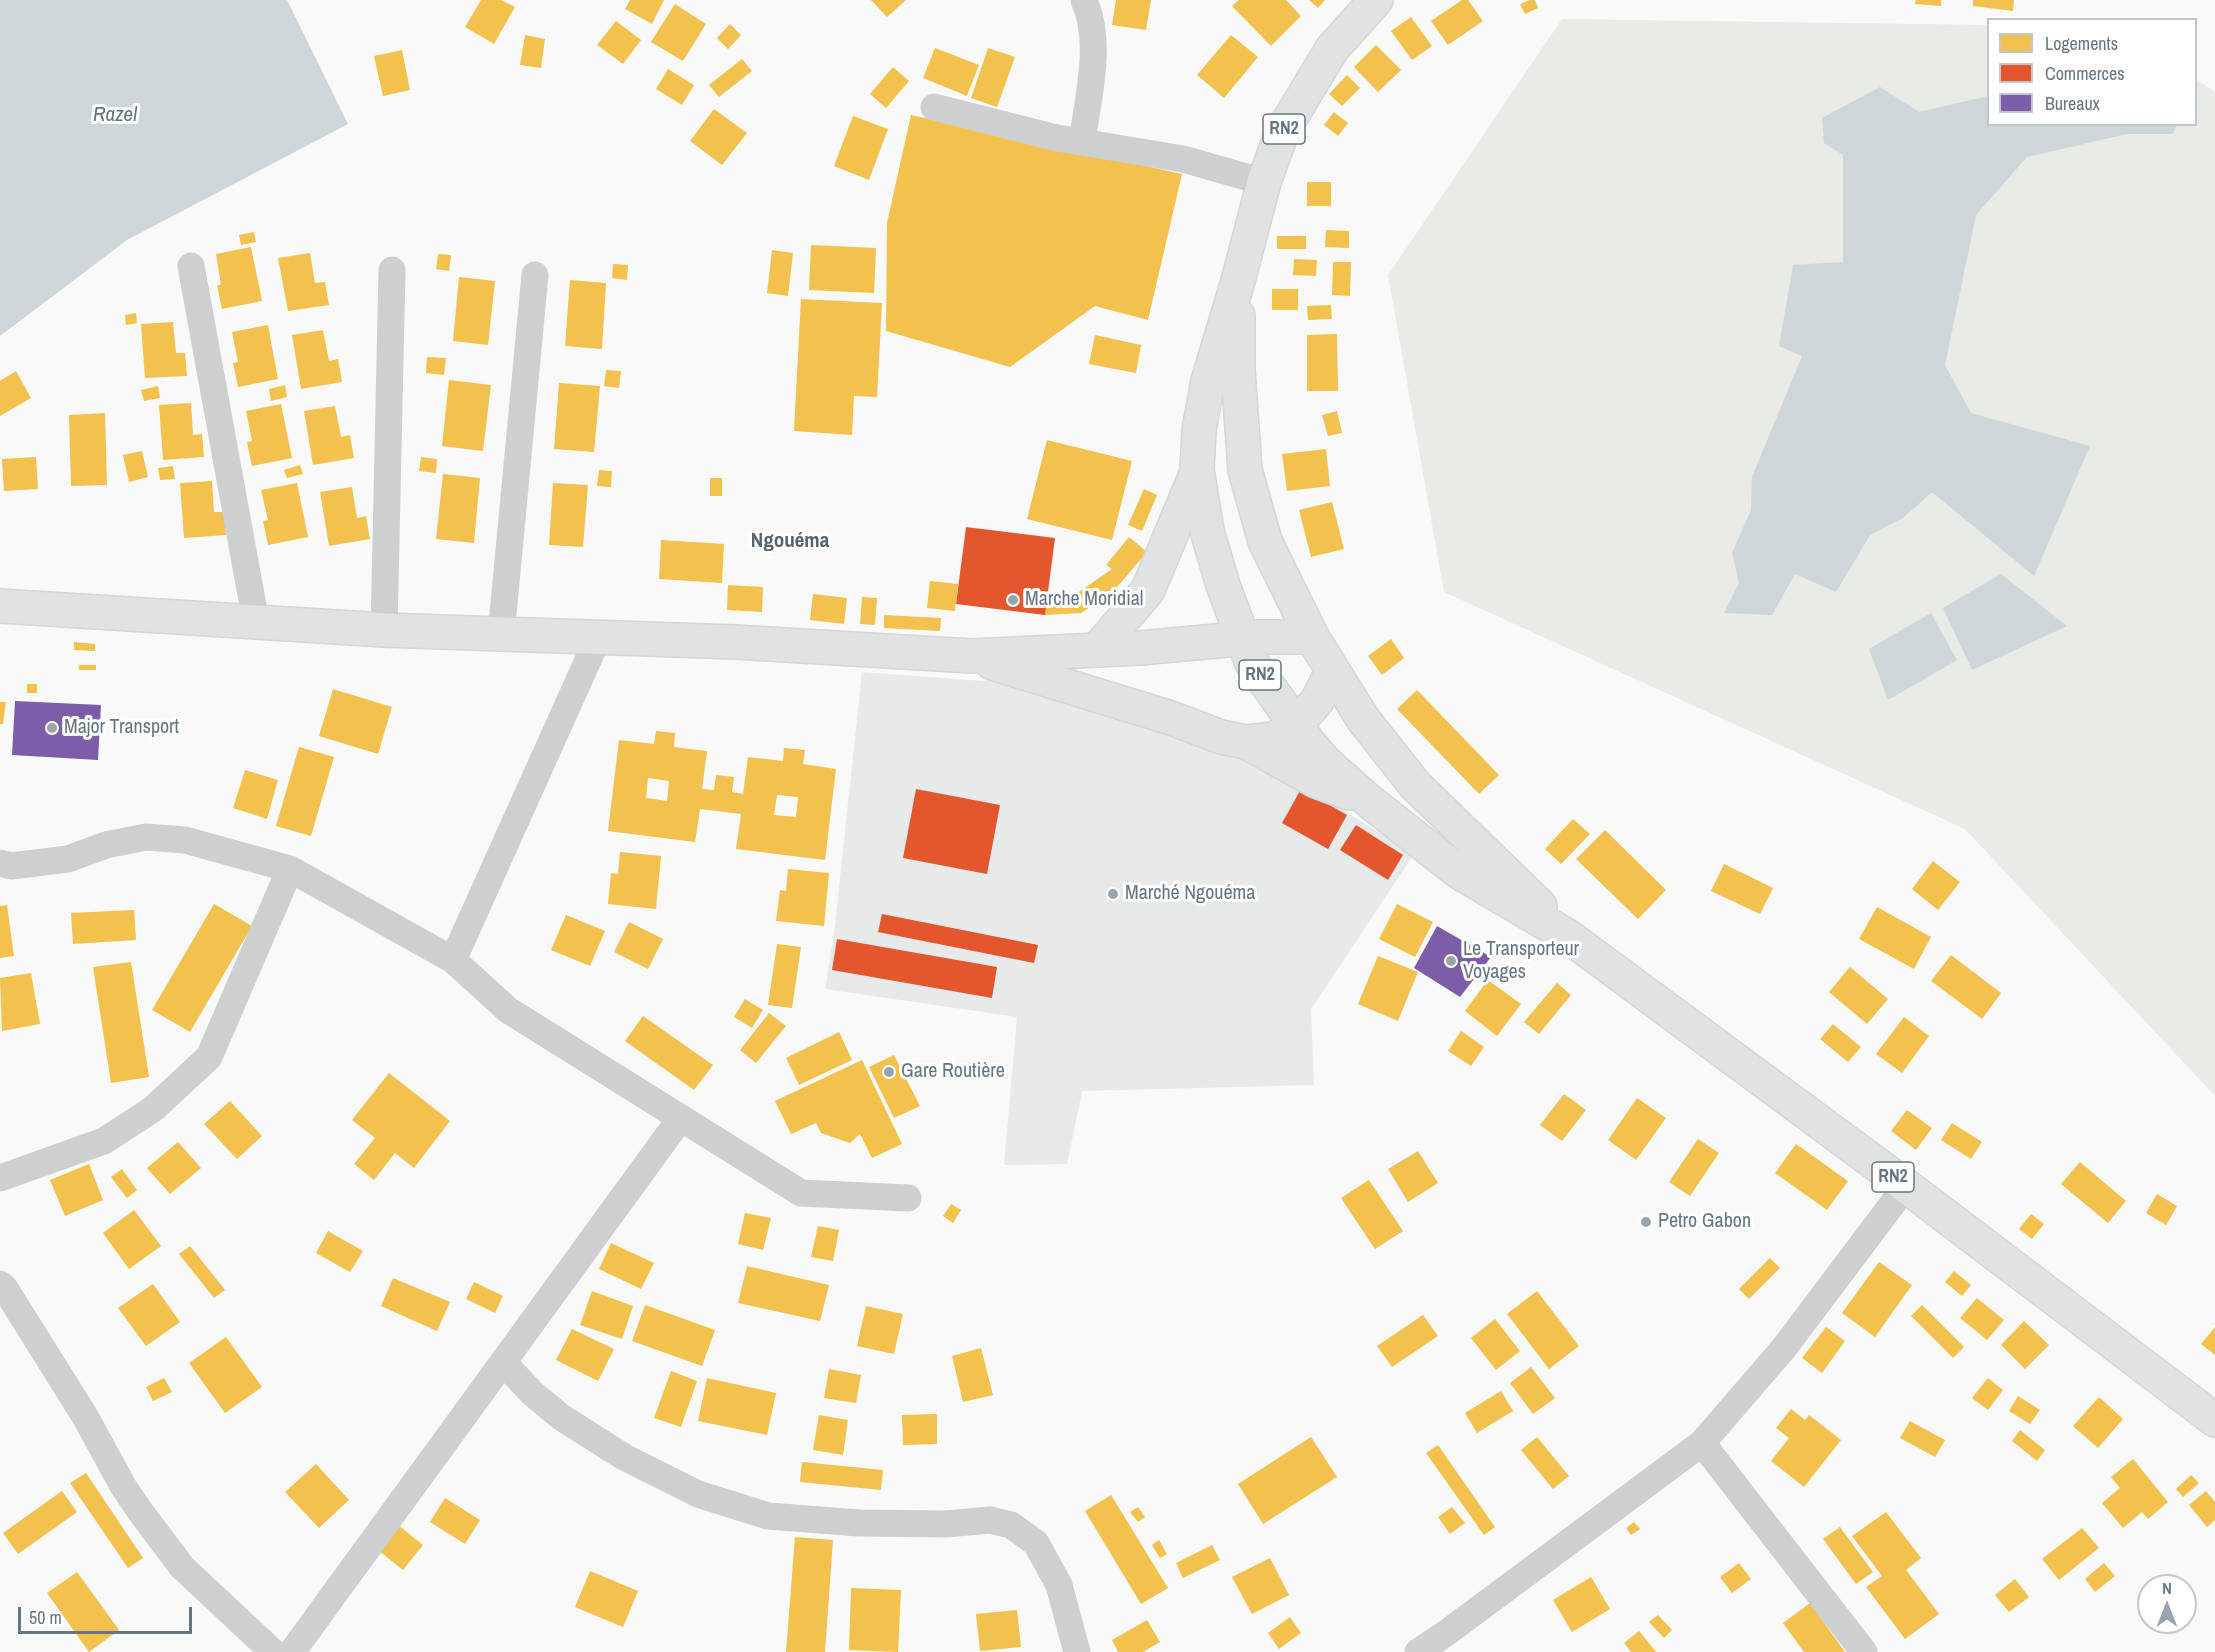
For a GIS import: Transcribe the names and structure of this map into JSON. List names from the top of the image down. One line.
{"streets":{"main road":["RN2"]},"districts":["Ngouéma"],"water":["Razel"],"places":["Marche Moridial","Major Transport","Marché Ngouéma","Le Transporteur Voyages","Gare Routière","Petro Gabon"],"legend":["Logements","Commerces","Bureaux"],"scale_bar":"50 m","north":"top"}
